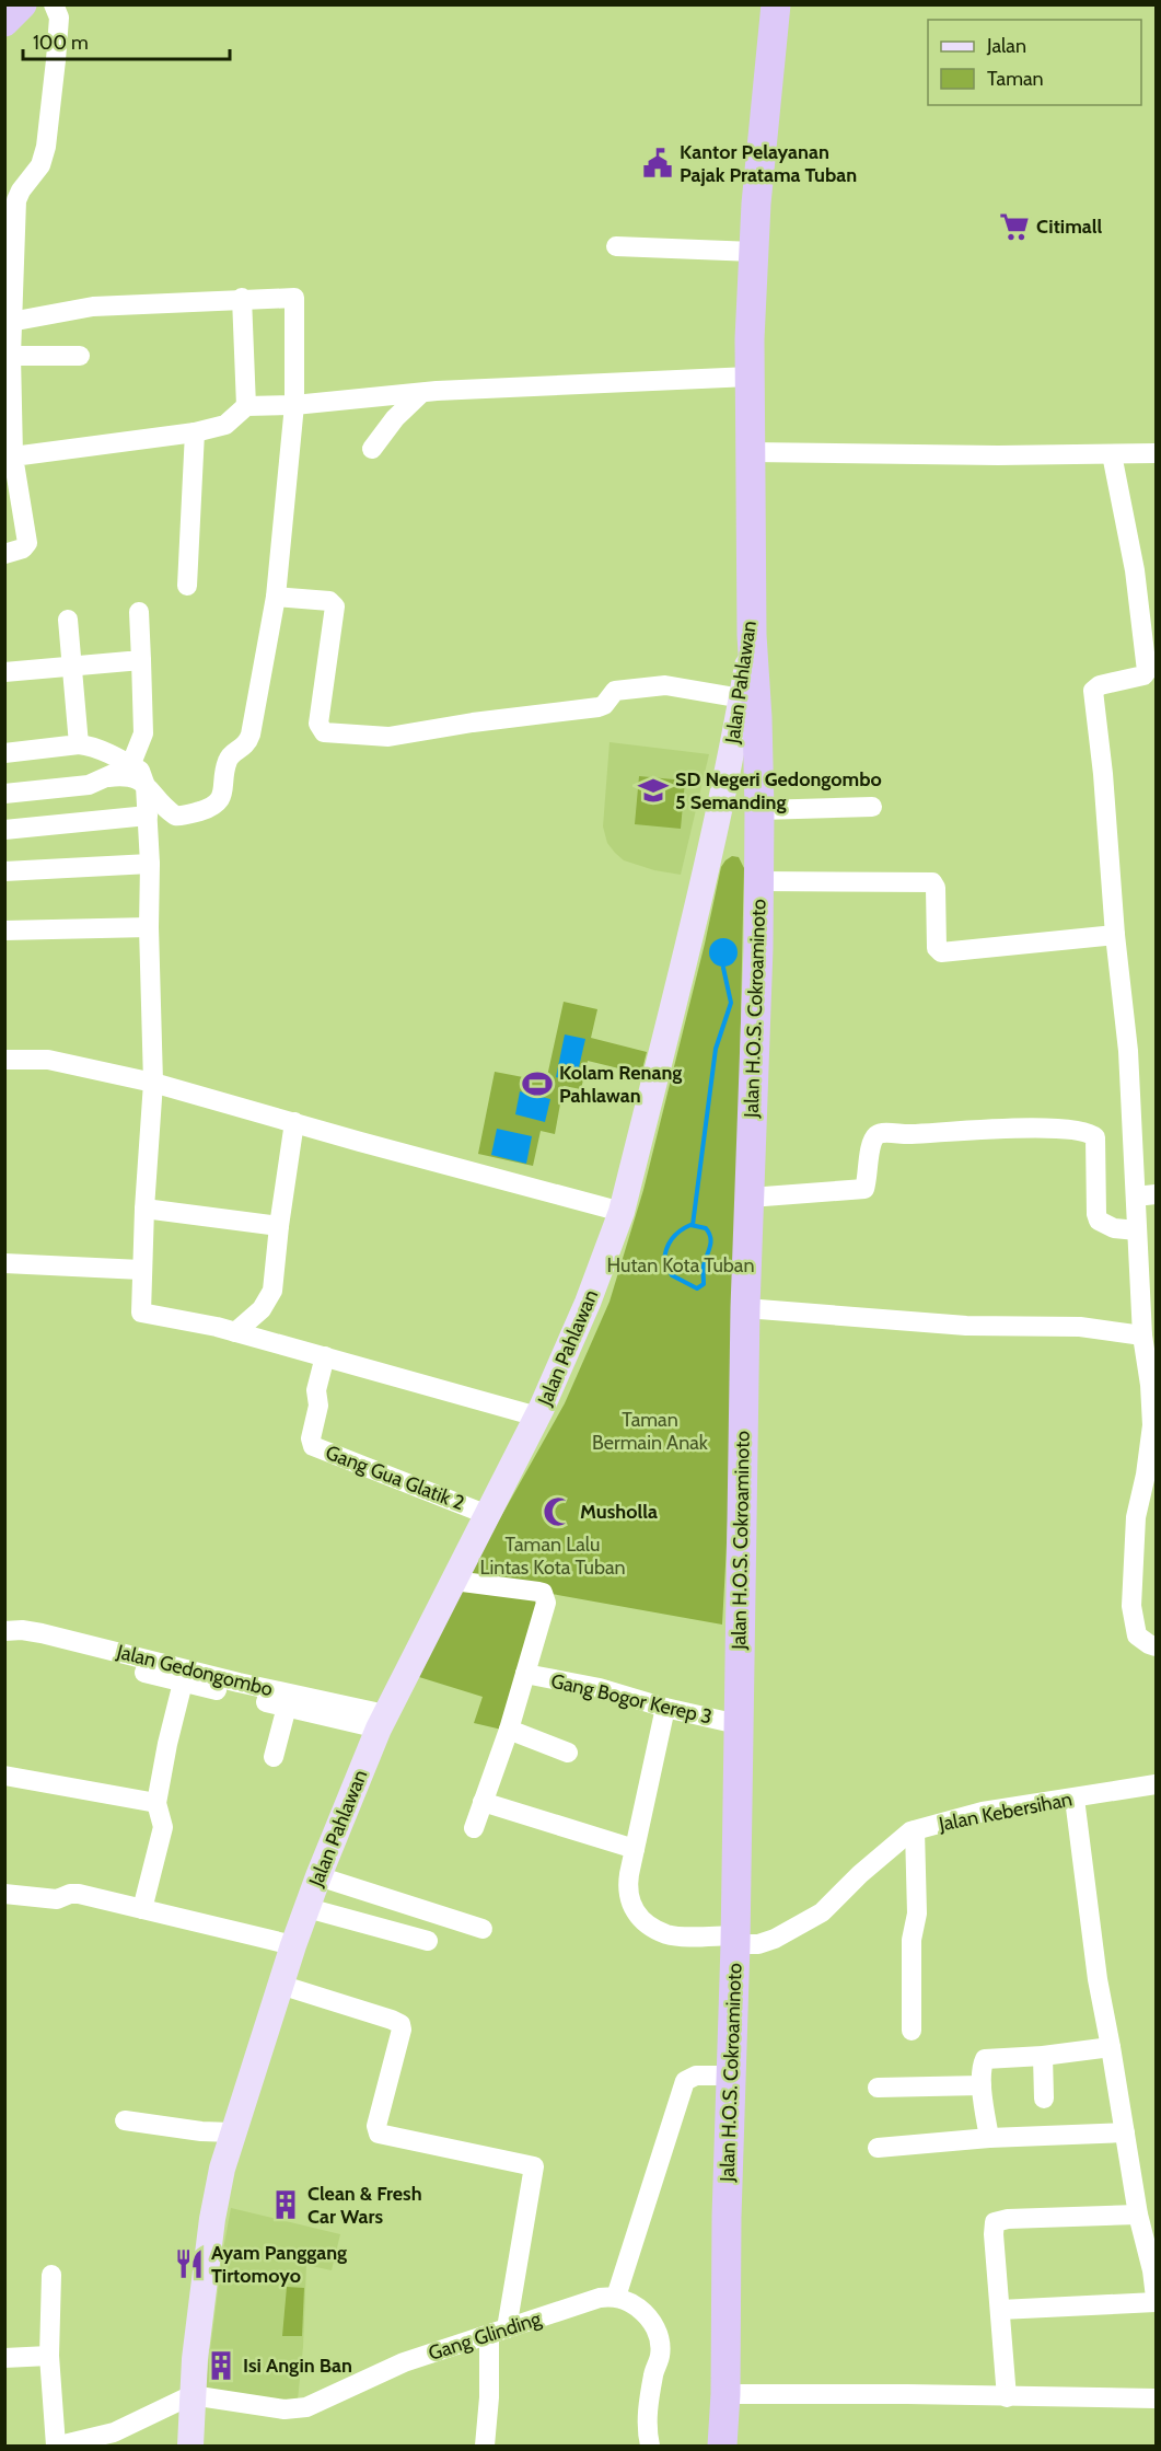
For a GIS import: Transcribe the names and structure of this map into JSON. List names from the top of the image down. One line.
{"streets":{"highway":["Jalan Pahlawan","Jalan H.O.S. Cokroaminoto"],"street":["Gang Gua Glatik 2","Jalan Gedongombo","Gang Bogor Kerep 3","Jalan Kebersihan","Gang Glinding"]},"crossings":[["Jalan Pahlawan","Jalan H.O.S. Cokroaminoto"],["Jalan Pahlawan","Gang Gua Glatik 2"],["Jalan Pahlawan","Jalan Gedongombo"],["Jalan Pahlawan","Gang Bogor Kerep 3"],["Jalan Pahlawan","Gang Glinding"],["Jalan H.O.S. Cokroaminoto","Gang Bogor Kerep 3"],["Jalan H.O.S. Cokroaminoto","Jalan Kebersihan"],["Gang Bogor Kerep 3","Jalan Kebersihan"]],"parks":["Hutan Kota Tuban","Taman Bermain Anak","Taman Lalu Lintas Kota Tuban"],"places":{"public building":["Kantor Pelayanan Pajak Pratama Tuban"],"supermarket":["Citimall"],"school or university":["SD Negeri Gedongombo 5 Semanding"],"sports":["Kolam Renang Pahlawan"],"mosque":["Musholla"],"building":["Clean & Fresh Car Wars","Isi Angin Ban"],"restaurant":["Ayam Panggang Tirtomoyo"]},"legend":["Jalan","Taman"],"scale_bar":"100 m"}
